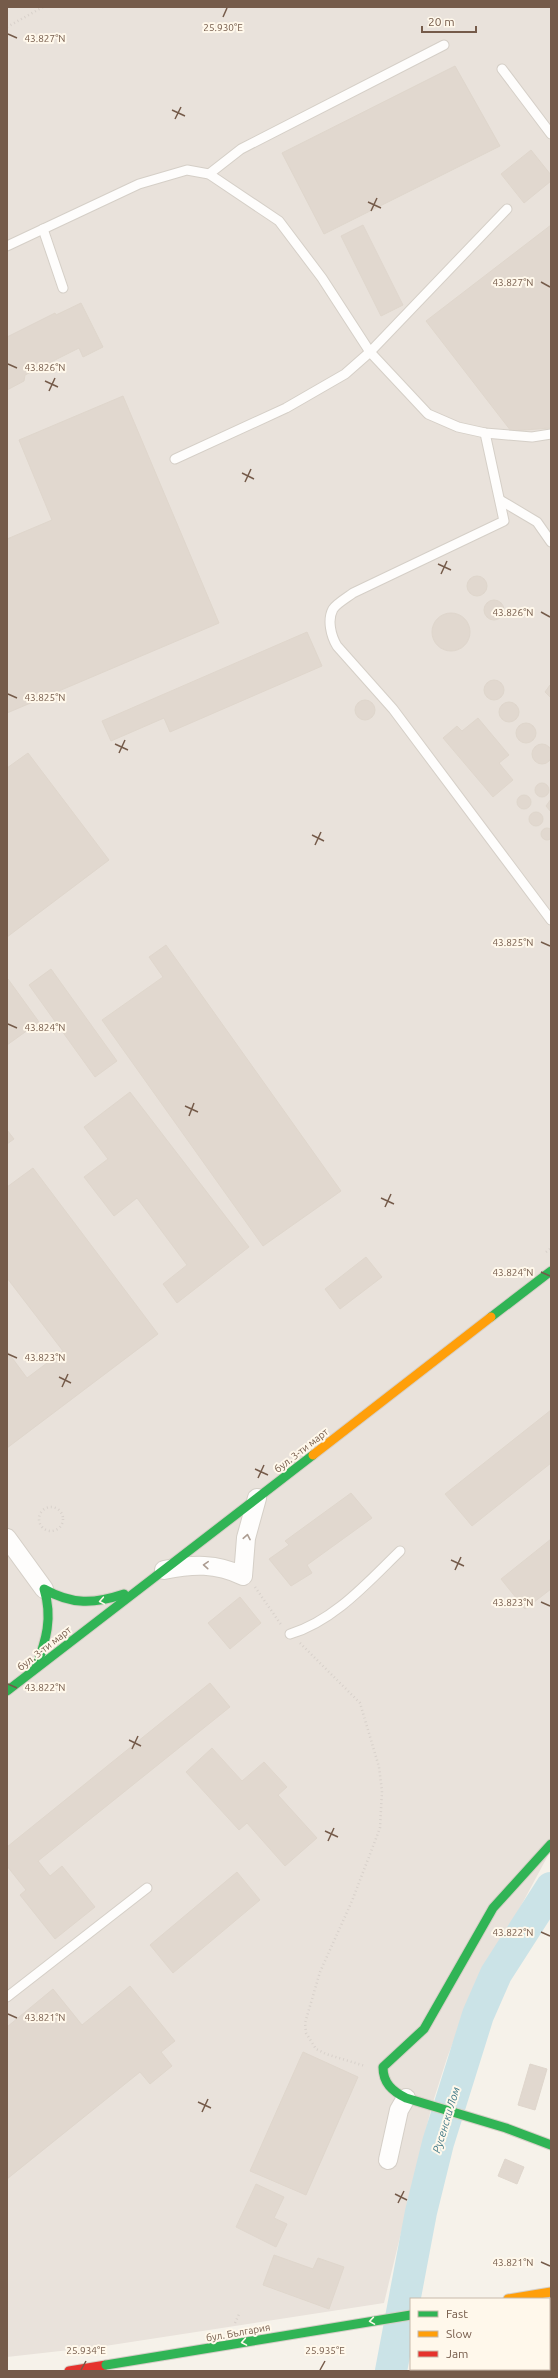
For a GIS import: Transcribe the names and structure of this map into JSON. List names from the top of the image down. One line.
{"streets":{"main road":["бул. 3-ти март","бул. България"]},"one_way":["бул. България"],"water":["Русенски Лом"],"legend":["Fast","Slow","Jam"],"scale_bar":"20 m","coordinates":["25.930°E","43.827°N","43.826°N","43.825°N","43.824°N","43.823°N","43.822°N","43.821°N","25.934°E","25.935°E"]}
